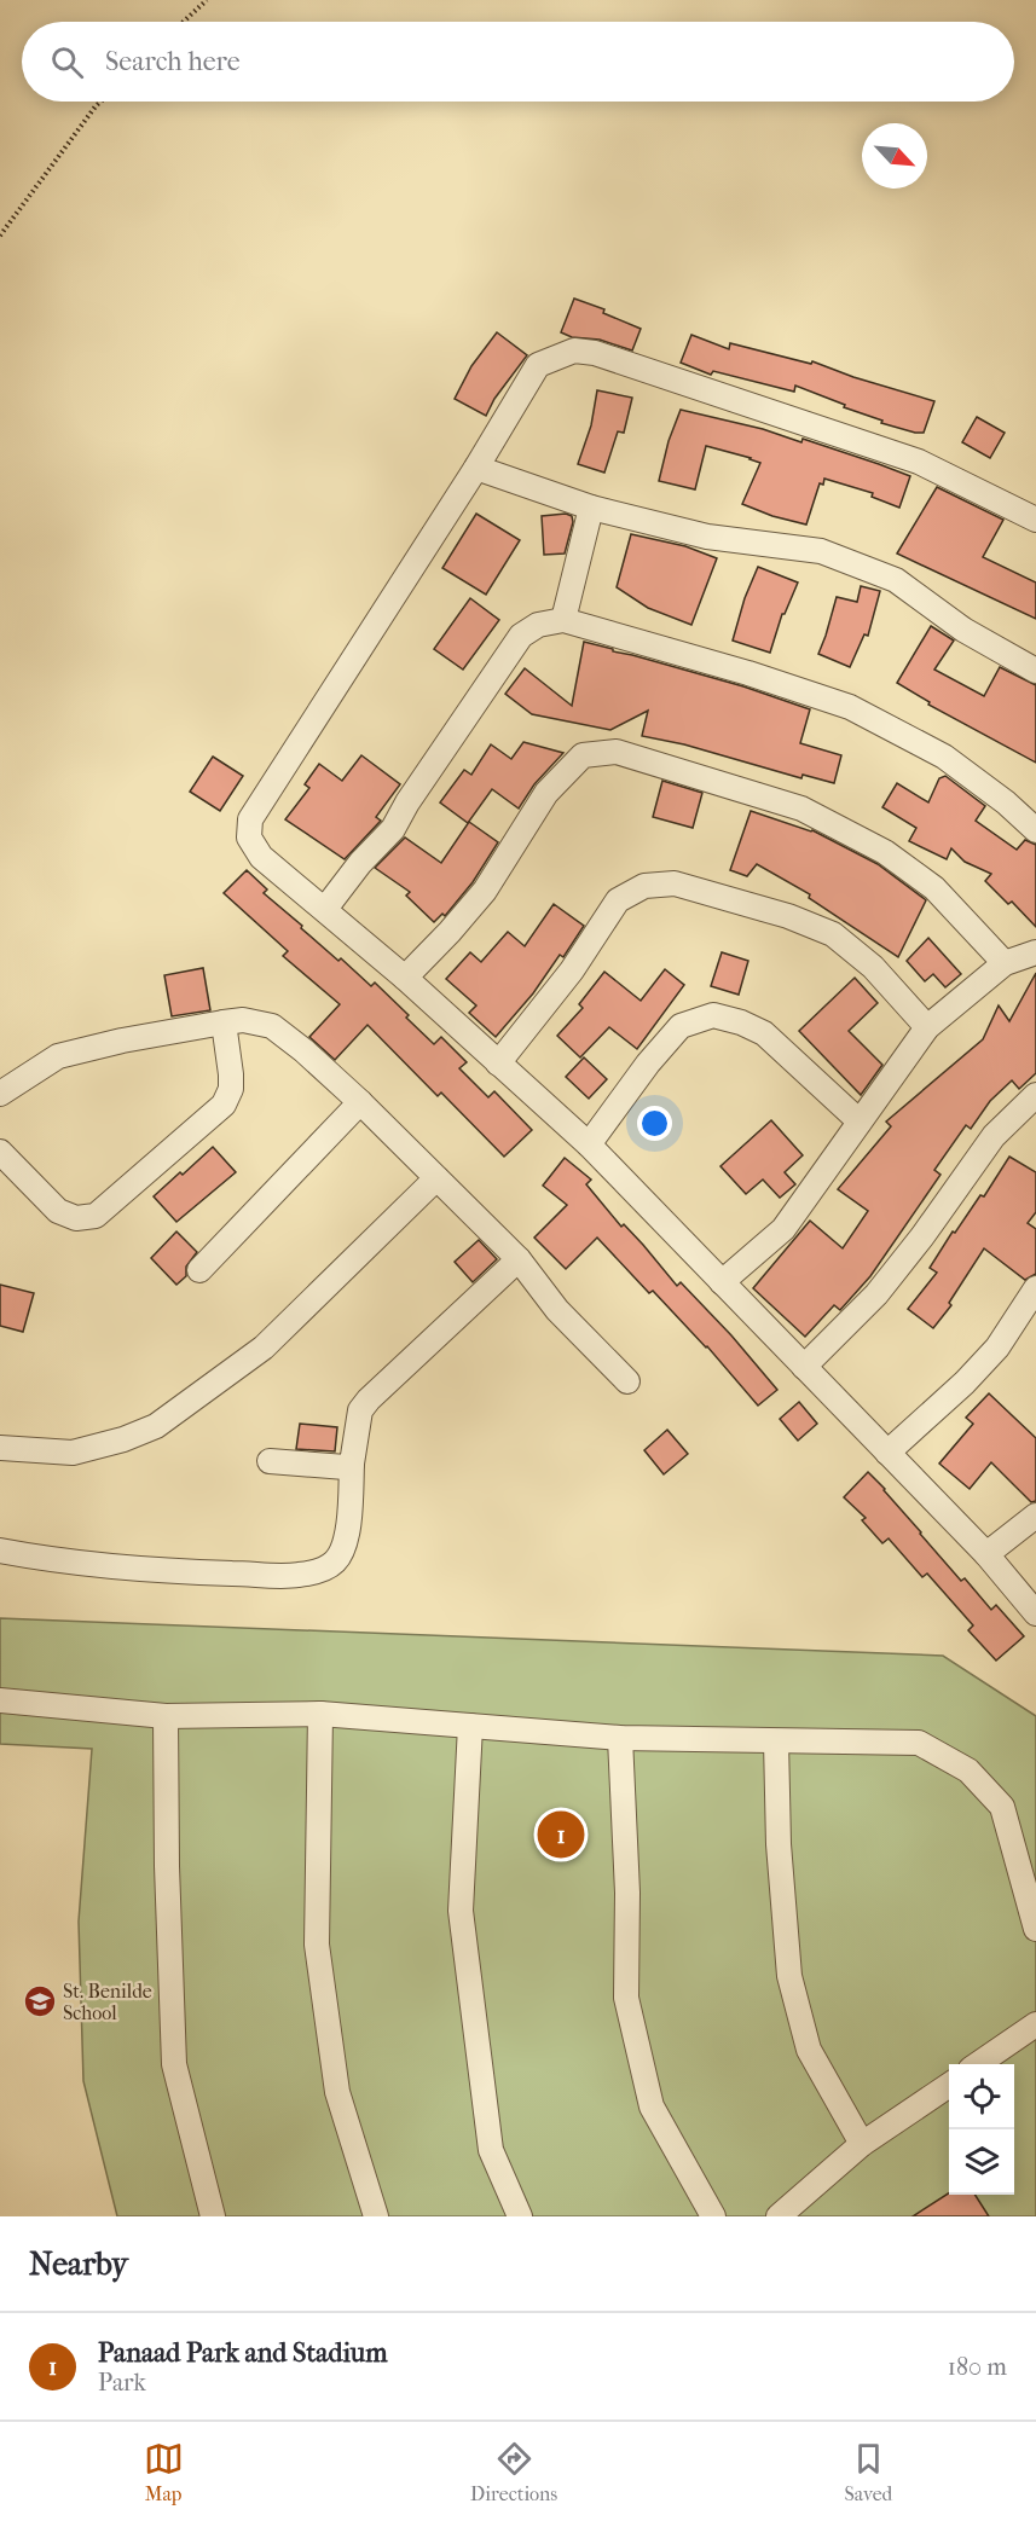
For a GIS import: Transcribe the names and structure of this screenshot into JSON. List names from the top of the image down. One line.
{"places":{"school or university":["St. Benilde School"]},"north":"bottom right","page":{"search":"Search here","pins":"1","heading":"Nearby","list":[{"mark":"1","name":"Panaad Park and Stadium","note":"Park","value":"180 m"}],"nav":["Map","Directions","Saved"]}}
